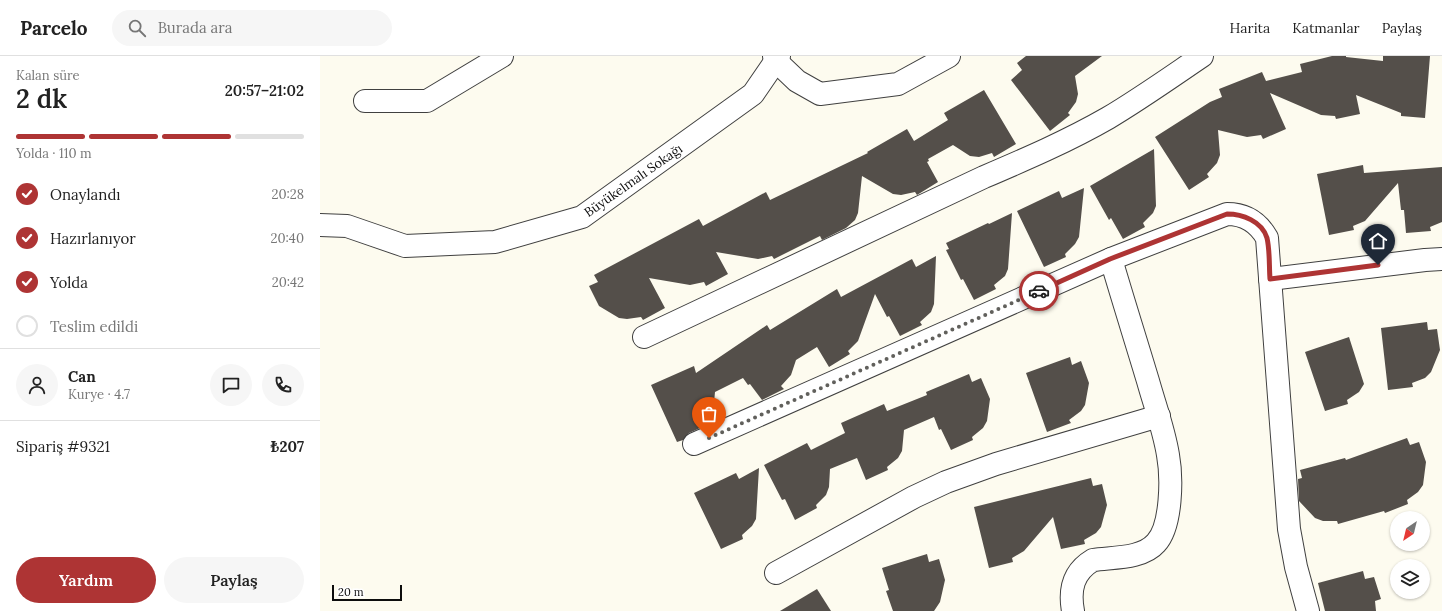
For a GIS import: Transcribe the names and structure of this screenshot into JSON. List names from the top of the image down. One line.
{"streets":{"street":["Büyükelmalı Sokağı"]},"scale_bar":"20 m","north":"bottom left","page":{"header":"Parcelo","search":"Burada ara","nav":["Harita","Katmanlar","Paylaş"],"heading":["2 dk","Kalan süre","20:57–21:02"],"panel":["Can","Kurye · 4.7","Sipariş #9321","₺207"],"bar":"Yolda · 110 m","list":[["Onaylandı","20:28"],["Hazırlanıyor","20:40"],["Yolda","20:42"],"Teslim edildi"],"buttons":["Yardım","Paylaş"],"scale":"20 m"}}
